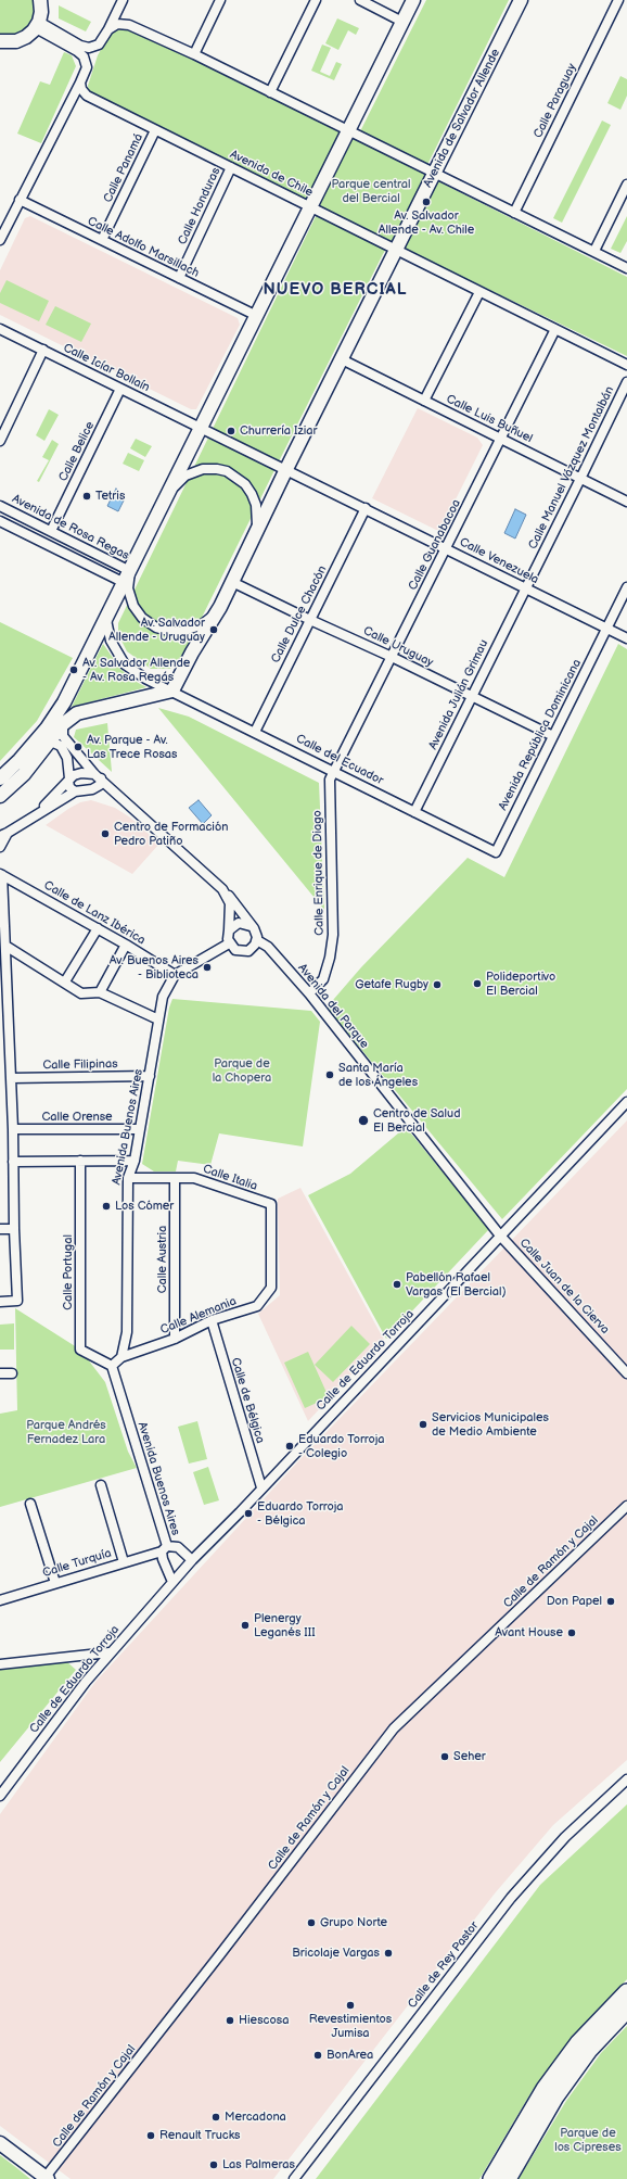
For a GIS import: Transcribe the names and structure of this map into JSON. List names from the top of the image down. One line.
{"streets":{"street":["Calle Paraguay","Avenida de Salvador Allende","Calle Panamá","Avenida de Chile","Calle Honduras","Calle Adolfo Marsillach","Calle Icíar Bollaín","Calle Luis Buñuel","Calle Belice","Calle Manuel Vázquez Montalbán","Avenida de Rosa Regas","Calle Guanabacoa","Calle Venezuela","Calle Dulce Chacón","Calle Uruguay","Avenida Julián Grimau","Avenida República Dominicana","Calle del Ecuador","Calle Enrique de Diago","Calle de Lanz Ibérica","Avenida del Parque","Calle Filipinas","Calle Orense","Avenida Buenos Aires","Calle Italia","Calle Austria","Calle Portugal","Calle Juan de la Cierva","Calle Alemania","Calle de Eduardo Torroja","Calle de Bélgica","Calle de Ramón y Cajal","Calle Turquía","Calle de Rey Pastor"]},"crossings":[["Avenida de Salvador Allende","Avenida de Chile"],["Avenida de Salvador Allende","Calle Adolfo Marsillach"],["Avenida de Salvador Allende","Calle Icíar Bollaín"],["Avenida de Salvador Allende","Calle Luis Buñuel"],["Avenida de Salvador Allende","Avenida de Rosa Regas"],["Avenida de Salvador Allende","Calle Venezuela"],["Avenida de Salvador Allende","Calle Uruguay"],["Avenida de Salvador Allende","Calle del Ecuador"],["Calle Panamá","Avenida de Chile"],["Calle Panamá","Calle Adolfo Marsillach"],["Avenida de Chile","Calle Honduras"],["Avenida de Chile","Calle Guanabacoa"],["Calle Honduras","Calle Adolfo Marsillach"],["Calle Icíar Bollaín","Calle Belice"],["Calle Luis Buñuel","Calle Manuel Vázquez Montalbán"],["Calle Luis Buñuel","Calle Guanabacoa"],["Calle Manuel Vázquez Montalbán","Calle Venezuela"],["Calle Manuel Vázquez Montalbán","Avenida Julián Grimau"],["Avenida de Rosa Regas","Calle Uruguay"],["Calle Guanabacoa","Calle Venezuela"],["Calle Guanabacoa","Calle Uruguay"],["Calle Guanabacoa","Calle del Ecuador"],["Calle Guanabacoa","Calle Enrique de Diago"],["Calle Venezuela","Calle Dulce Chacón"],["Calle Venezuela","Avenida Julián Grimau"],["Calle Venezuela","Avenida República Dominicana"],["Calle Dulce Chacón","Calle Uruguay"],["Calle Dulce Chacón","Calle del Ecuador"],["Calle Uruguay","Avenida Julián Grimau"],["Calle Uruguay","Avenida República Dominicana"],["Avenida Julián Grimau","Calle del Ecuador"],["Avenida República Dominicana","Calle del Ecuador"],["Calle del Ecuador","Calle Enrique de Diago"],["Calle Enrique de Diago","Avenida del Parque"],["Calle de Lanz Ibérica","Avenida Buenos Aires"],["Avenida del Parque","Calle Juan de la Cierva"],["Avenida del Parque","Calle de Eduardo Torroja"],["Calle Filipinas","Avenida Buenos Aires"],["Calle Orense","Avenida Buenos Aires"],["Avenida Buenos Aires","Calle Italia"],["Avenida Buenos Aires","Calle Portugal"],["Avenida Buenos Aires","Calle Alemania"],["Avenida Buenos Aires","Calle de Eduardo Torroja"],["Avenida Buenos Aires","Calle Turquía"],["Calle Italia","Calle Austria"],["Calle Italia","Calle Alemania"],["Calle Austria","Calle Alemania"],["Calle Juan de la Cierva","Calle de Eduardo Torroja"],["Calle Alemania","Calle de Bélgica"],["Calle de Eduardo Torroja","Calle de Bélgica"]],"districts":["NUEVO BERCIAL"],"parks":["Parque central del Bercial","Parque de la Chopera","Parque Andrés Fernadez Lara","Parque de los Cipreses"],"places":["Av. Salvador Allende - Av. Chile","Churrería Iziar","Tetris","Av. Salvador Allende - Uruguay","Av. Salvador Allende - Av. Rosa Regás","Av. Parque - Av. Las Trece Rosas","Centro de Formación Pedro Patiño","Av. Buenos Aires - Biblioteca","Polideportivo El Bercial","Getafe Rugby","Santa María de los Ángeles","Centro de Salud El Bercial","Los Cómer","Pabellón Rafael Vargas (El Bercial)","Servicios Municipales de Medio Ambiente","Eduardo Torroja - Colegio","Eduardo Torroja - Bélgica","Don Papel","Plenergy Leganés III","Avant House","Seher","Grupo Norte","Bricolaje Vargas","Revestimientos Jumisa","Hiescosa","BonArea","Mercadona","Renault Trucks","Las Palmeras"]}
